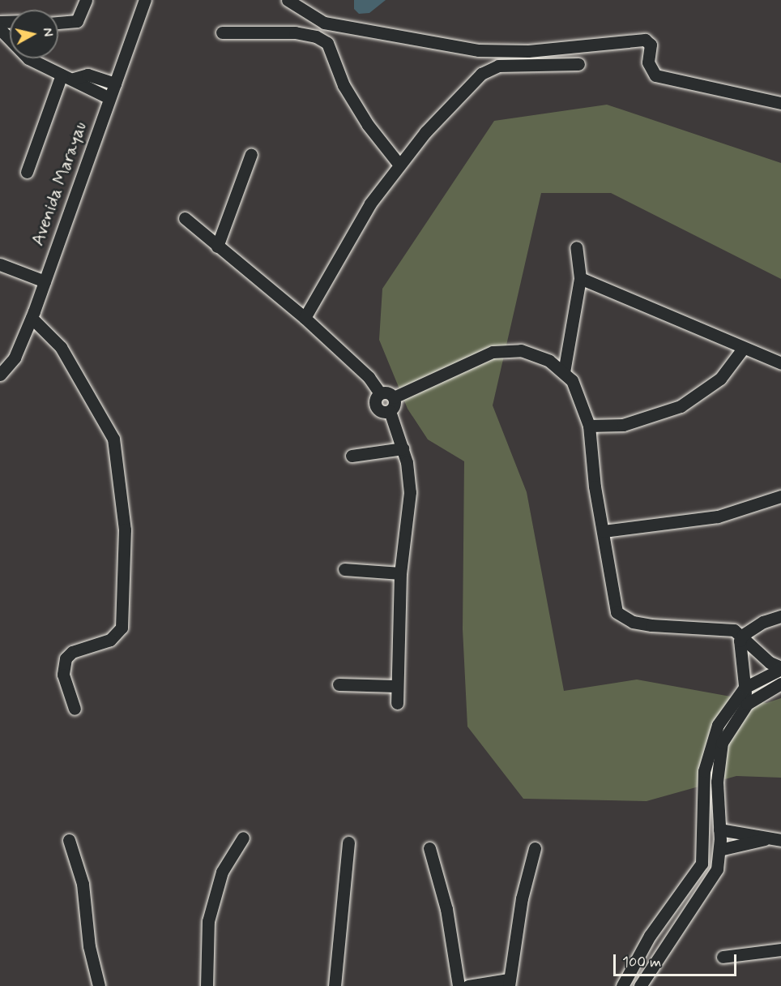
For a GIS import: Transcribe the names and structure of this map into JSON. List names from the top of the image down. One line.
{"streets":{"street":["Avenida Marayau"]},"scale_bar":"100 m","north":"right"}
